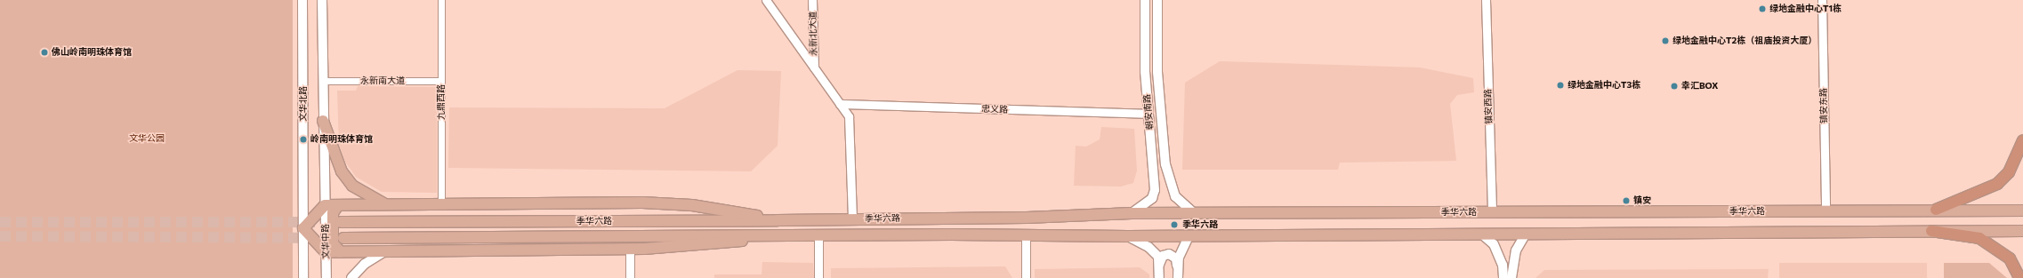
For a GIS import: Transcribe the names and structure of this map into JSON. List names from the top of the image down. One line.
{"streets":{"main road":["文华北路","朝安南路","季华六路","文华中路"],"street":["永新北大道","永新南大道","九鼎西路","镇安东路","镇安西路","忠义路"]},"crossings":[["永新南大道","九鼎西路"],["镇安东路","季华六路"],["镇安西路","季华六路"],["忠义路","朝安南路"],["朝安南路","季华六路"]],"parks":["文华公园"],"places":["绿地金融中心T1栋","绿地金融中心T2栋（祖庙投资大厦）","佛山岭南明珠体育馆","绿地金融中心T3栋","幸汇BOX","岭南明珠体育馆","镇安","季华六路"]}
